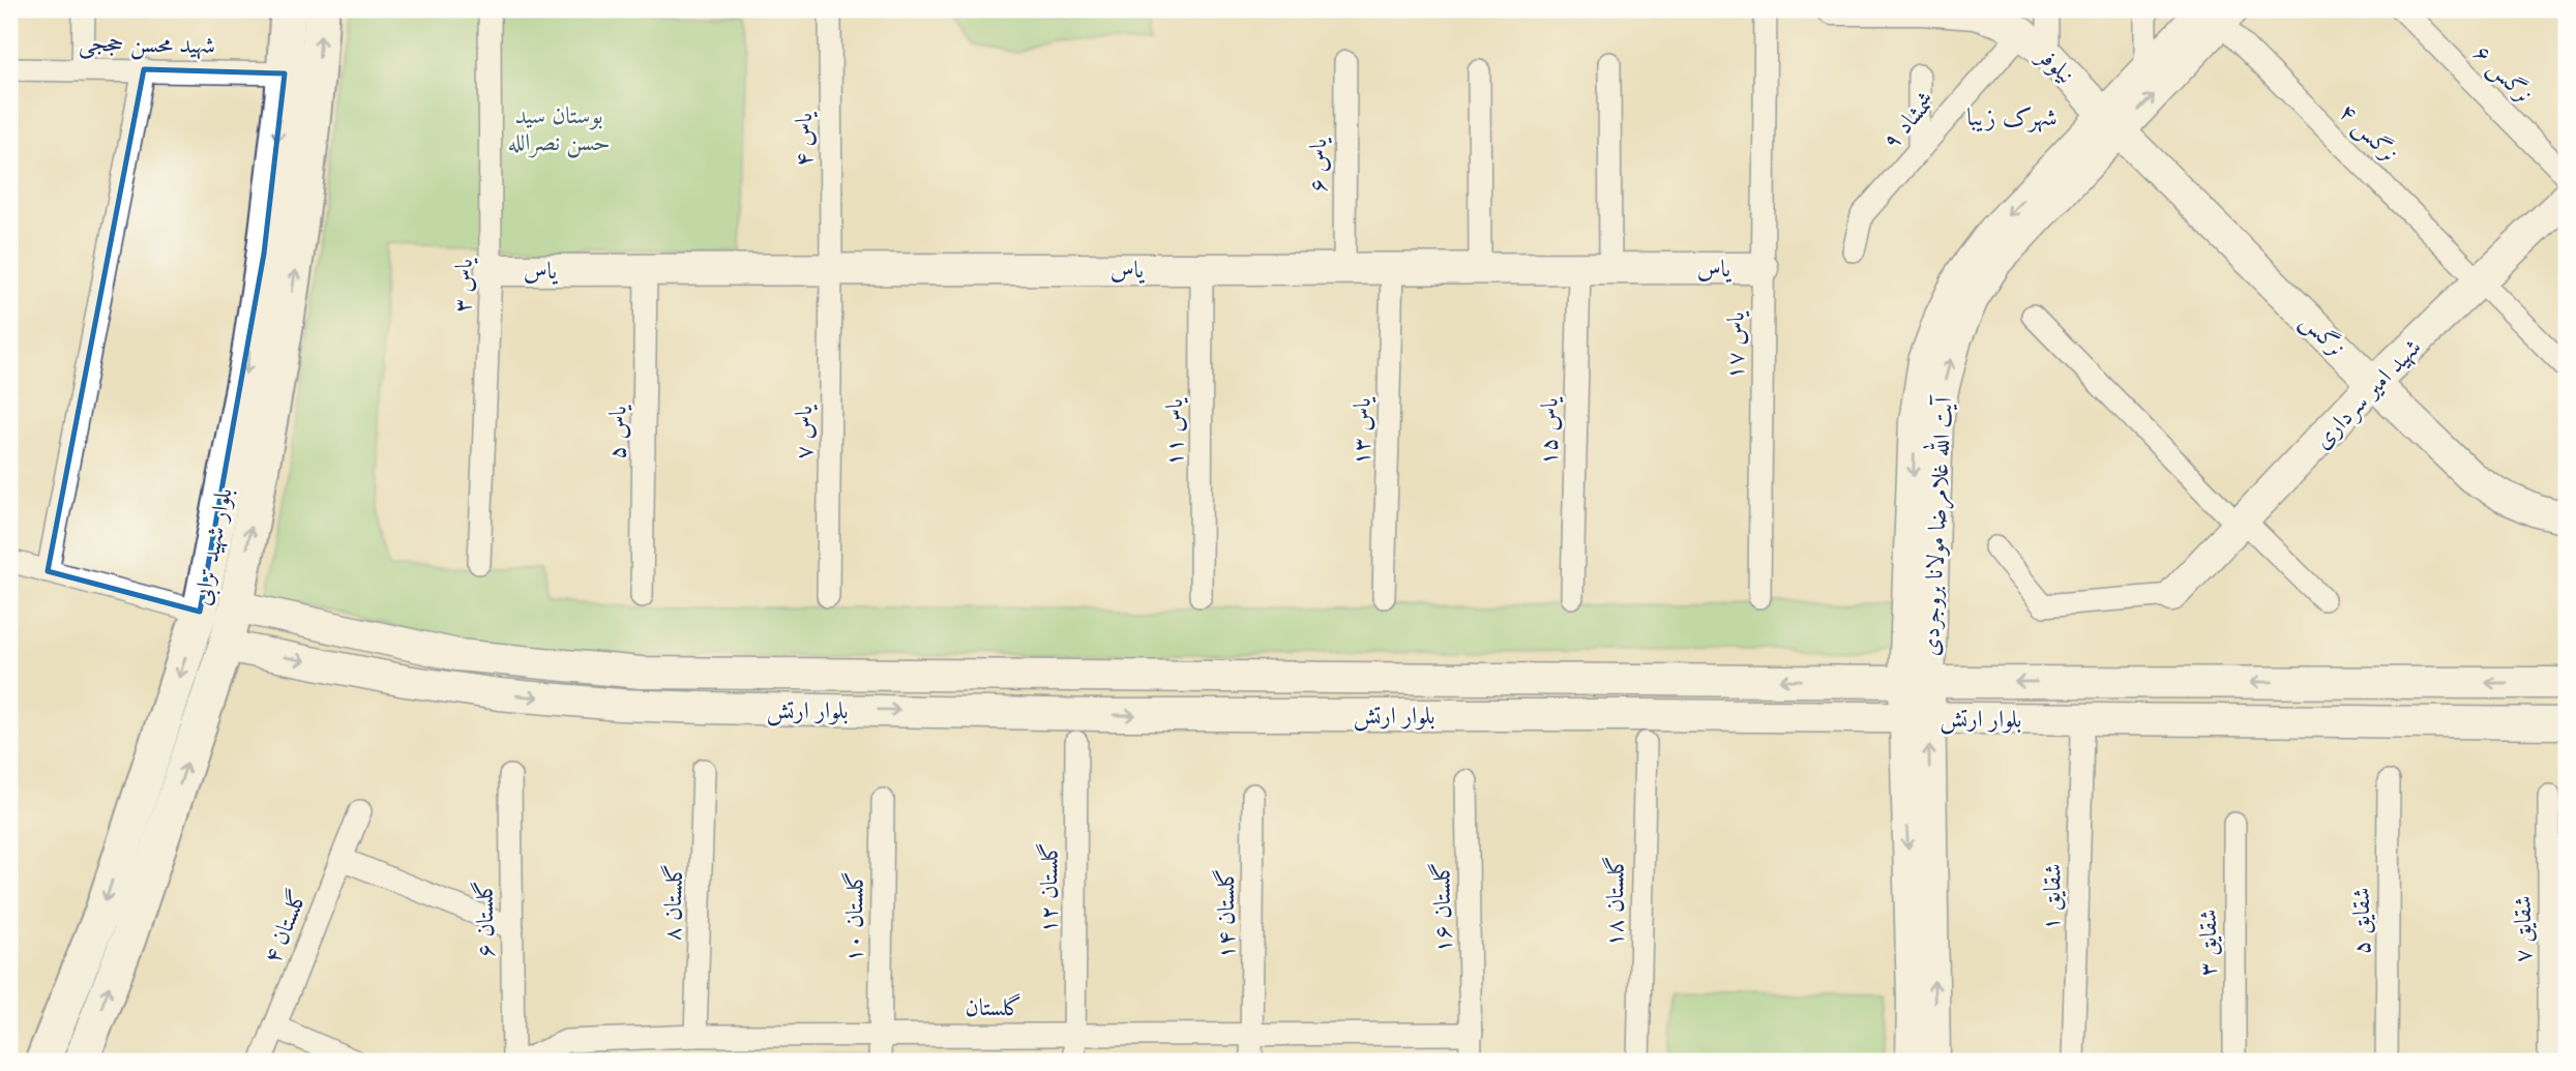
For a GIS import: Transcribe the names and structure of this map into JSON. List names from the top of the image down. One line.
{"streets":{"main road":["نیلوفر","یاس","نرگس","شهید امیر سرداری","آیت الله غلامرضا مولانا بروجردی","بلوار شهید ترابی","بلوار ارتش"],"street":["شهید محسن حججی","نرگس ۶","شمشاد ۹","نرگس ۴","یاس ۴","یاس ۶","یاس ۳","یاس ۱۷","یاس ۱۳","یاس ۱۵","یاس ۵","یاس ۷","یاس ۱۱","گلستان ۱۲","شقایق ۱","گلستان ۱۸","گلستان ۸","گلستان ۱۶","گلستان ۱۴","گلستان ۱۰","گلستان ۶","شقایق ۵","گلستان ۴","شقایق ۷","شقایق ۳","گلستان"]},"crossings":[["شهید محسن حججی","بلوار شهید ترابی"],["نیلوفر","شمشاد ۹"],["نیلوفر","نرگس"],["نیلوفر","آیت الله غلامرضا مولانا بروجردی"],["نرگس ۴","شهید امیر سرداری"],["نرگس ۴","آیت الله غلامرضا مولانا بروجردی"],["یاس ۴","یاس"],["یاس ۴","یاس ۷"],["یاس ۶","یاس"],["یاس","یاس ۳"],["یاس","یاس ۱۷"],["یاس","یاس ۱۳"],["یاس","یاس ۱۵"],["یاس","یاس ۵"],["یاس","یاس ۷"],["یاس","یاس ۱۱"],["نرگس","شهید امیر سرداری"],["نرگس","آیت الله غلامرضا مولانا بروجردی"],["آیت الله غلامرضا مولانا بروجردی","بلوار ارتش"],["بلوار شهید ترابی","بلوار ارتش"],["بلوار ارتش","گلستان ۱۲"],["گلستان ۱۲","گلستان"],["گلستان ۸","گلستان"],["گلستان ۱۶","گلستان"],["گلستان ۱۴","گلستان"],["گلستان ۱۰","گلستان"]],"districts":["شهرک زیبا"],"parks":["بوستان سید حسن نصرالله"]}
